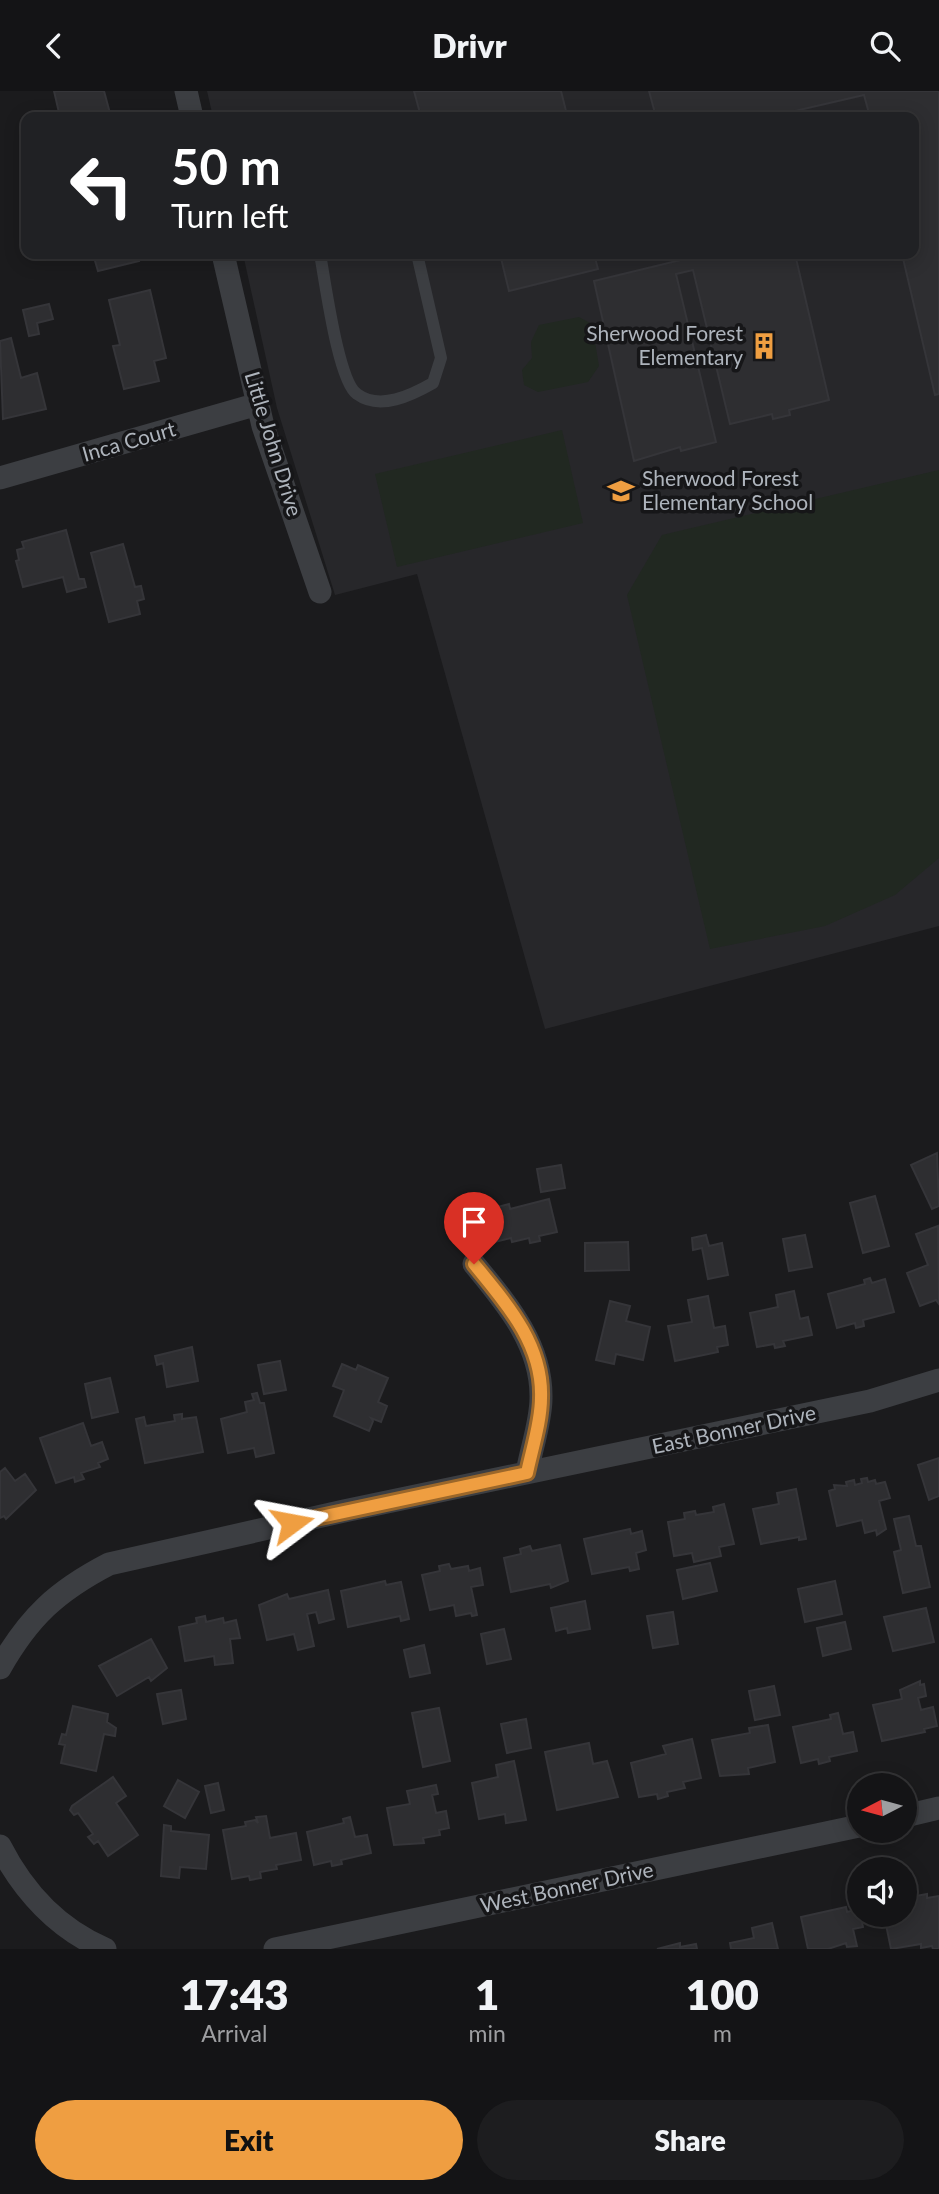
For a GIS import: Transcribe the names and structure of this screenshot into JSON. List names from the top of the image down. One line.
{"streets":{"street":["Inca Court","Little John Drive","East Bonner Drive","West Bonner Drive"]},"crossings":[["Inca Court","Little John Drive"]],"places":{"building":["Sherwood Forest Elementary"],"school or university":["Sherwood Forest Elementary School"]},"north":"left","page":{"header":"Drivr","turn":["50 m","Turn left"],"eta":["17:43","Arrival","1","min","100","m"],"buttons":["Exit","Share"]}}
